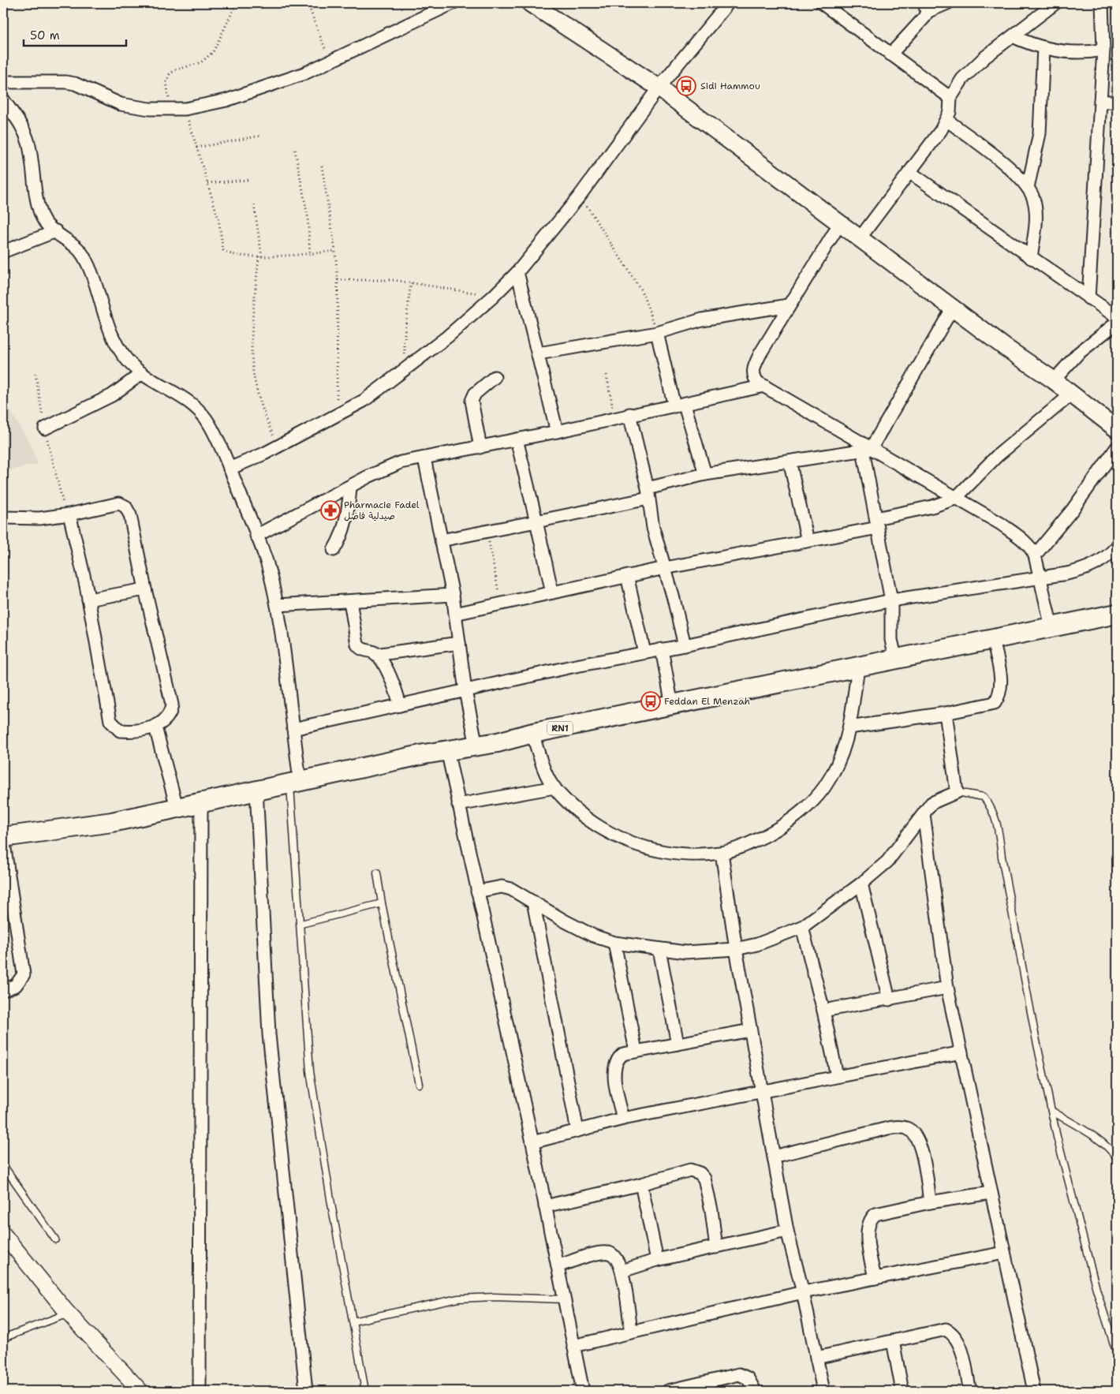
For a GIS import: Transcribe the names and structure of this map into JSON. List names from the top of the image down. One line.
{"streets":{"main road":["RN1"]},"places":{"bus stop":["Sidi Hammou","Feddan El Menzah"],"pharmacy":["Pharmacie Fadel صيدلية فاضل"]},"scale_bar":"50 m"}
